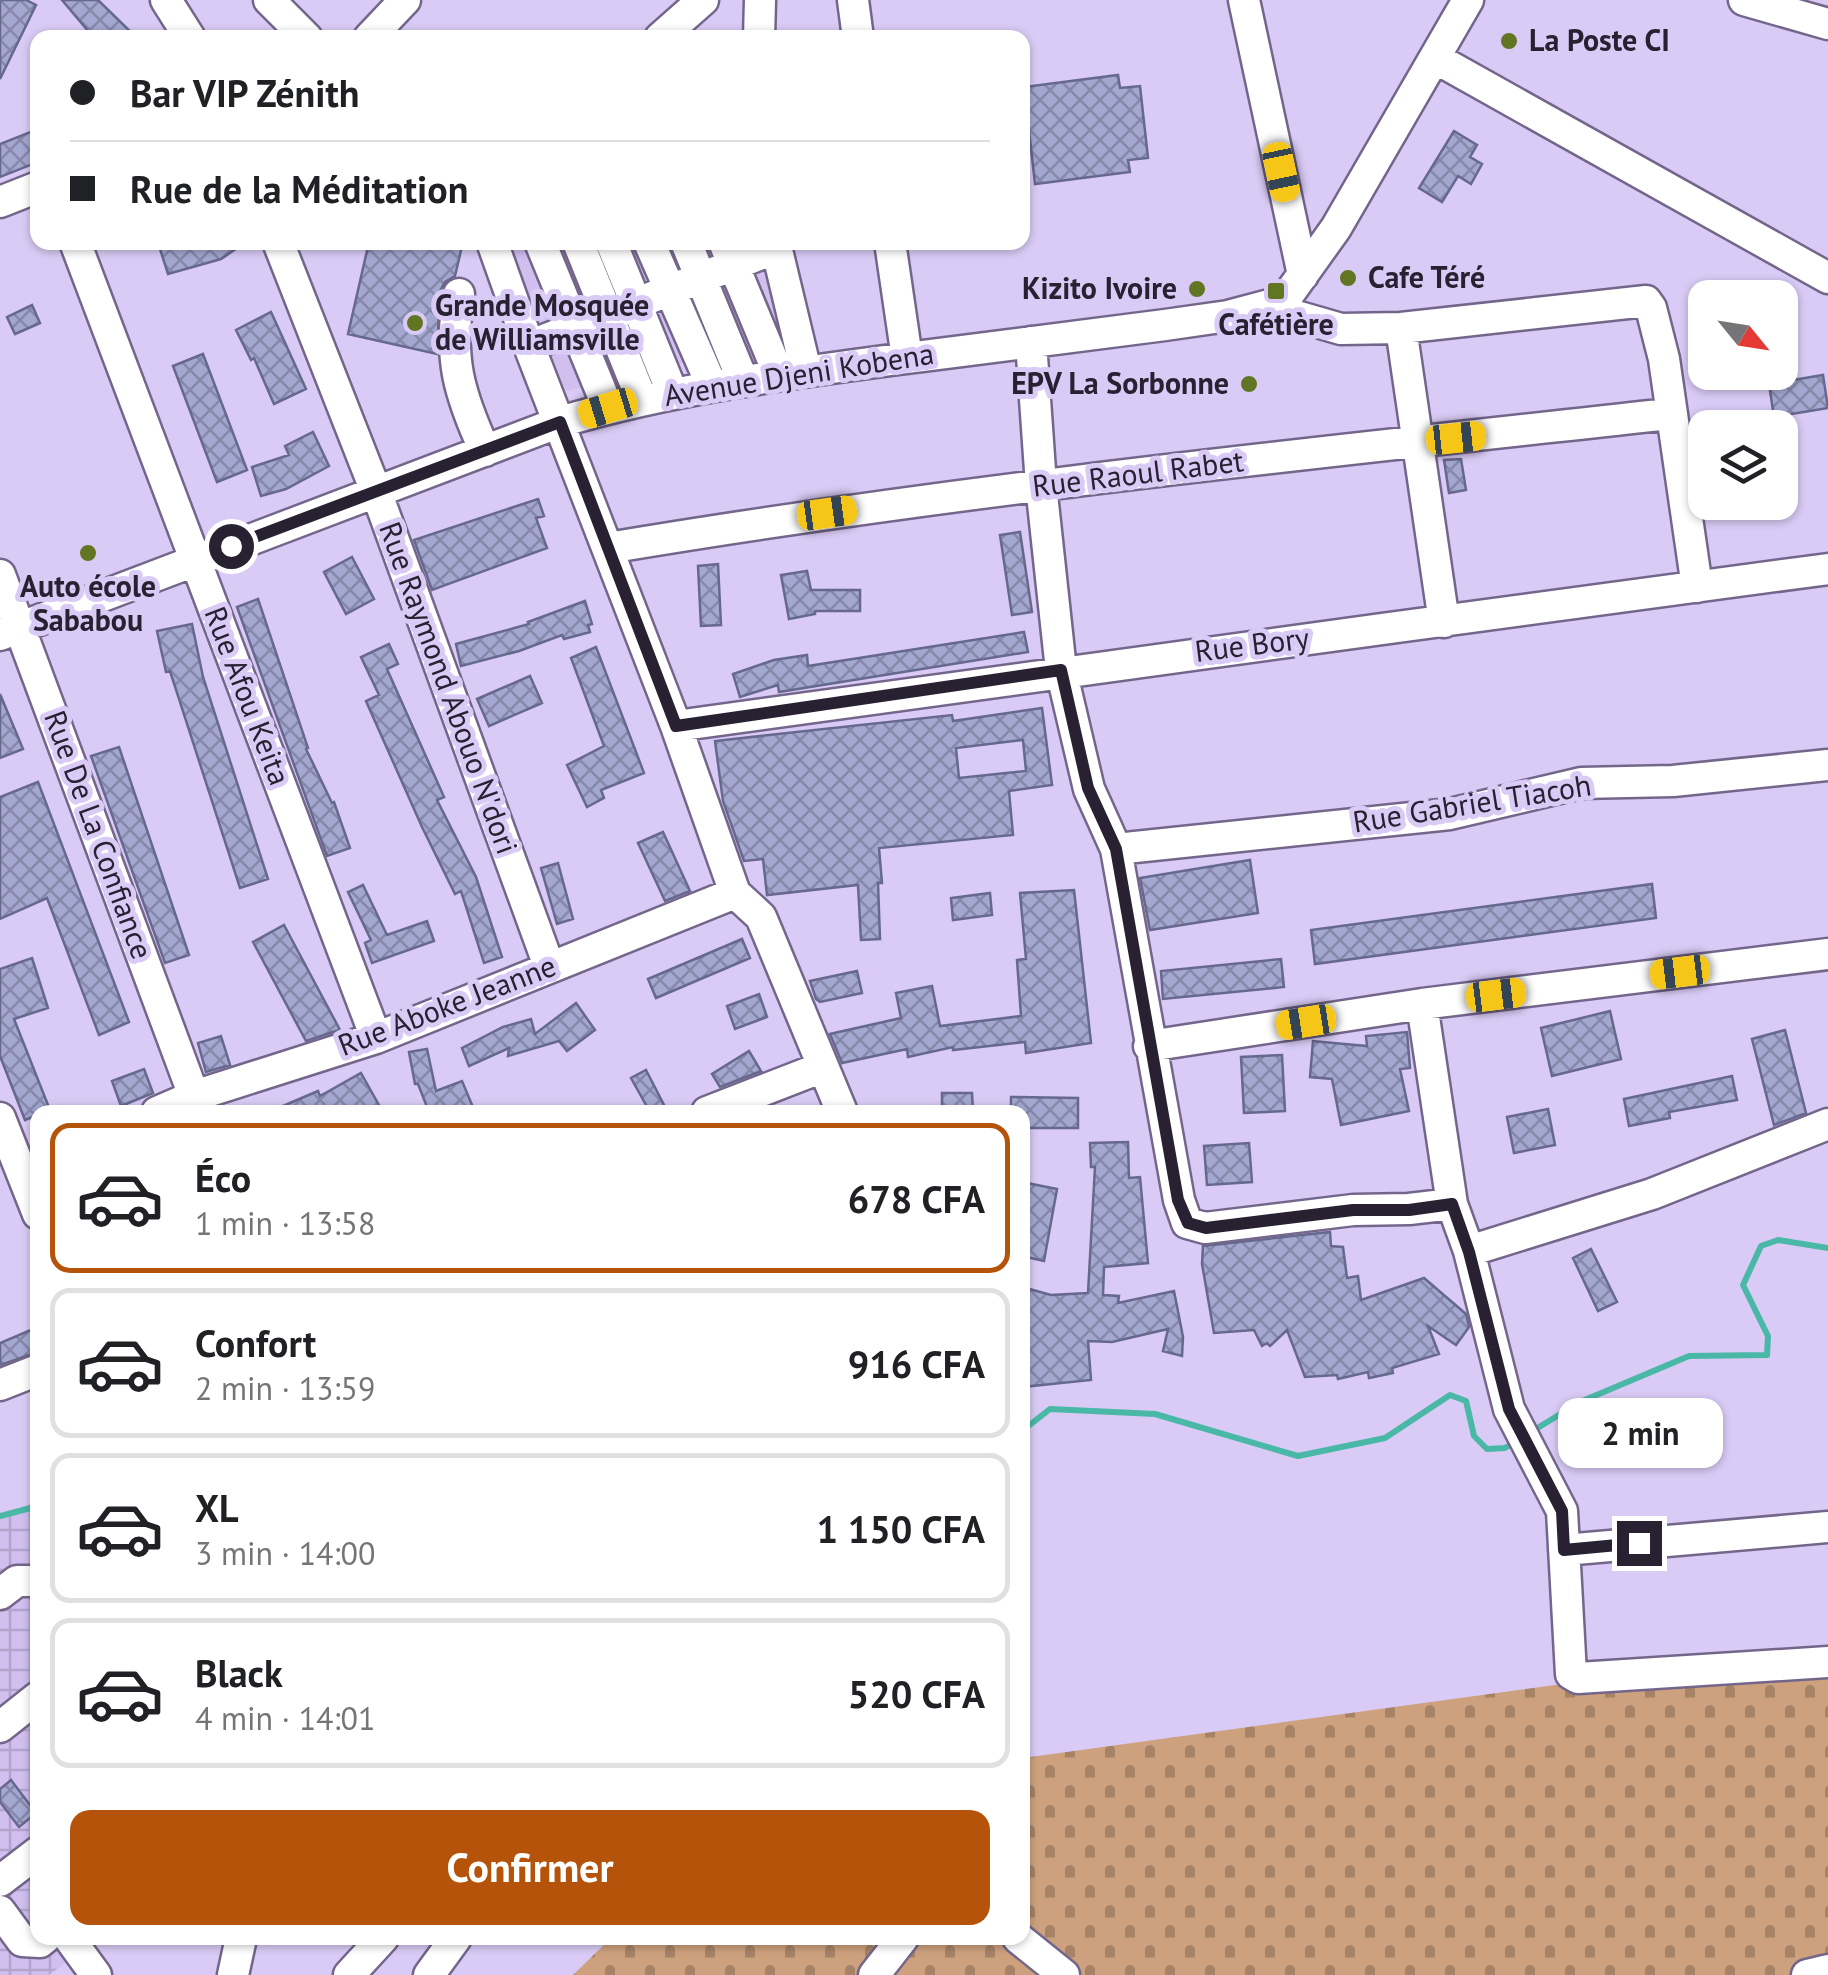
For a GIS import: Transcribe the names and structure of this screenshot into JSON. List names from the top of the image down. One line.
{"streets":{"street":["Avenue Djeni Kobena","Rue Raoul Rabet","Rue Bory","Rue Raymond Abouo N'dori","Rue Afou Keita","Rue Gabriel Tiacoh","Rue De La Confiance","Rue Aboke Jeanne"]},"crossings":[["Avenue Djeni Kobena","Rue Raymond Abouo N'dori"],["Avenue Djeni Kobena","Rue Afou Keita"],["Avenue Djeni Kobena","Rue De La Confiance"],["Rue Raymond Abouo N'dori","Rue Aboke Jeanne"],["Rue Afou Keita","Rue Aboke Jeanne"],["Rue De La Confiance","Rue Aboke Jeanne"]],"places":{"other":["La Poste CI","Cafe Téré","Kizito Ivoire","Grande Mosquée de Williamsville","EPV La Sorbonne","Auto école Sababou"],"transit":["Cafétière"]},"north":"bottom right","page":{"banner":["Bar VIP Zénith","Rue de la Méditation"],"list":[{"name":"Éco","note":"1 min · 13:58","value":"678 CFA"},{"name":"Confort","note":"2 min · 13:59","value":"916 CFA"},{"name":"XL","note":"3 min · 14:00","value":"1 150 CFA"},{"name":"Black","note":"4 min · 14:01","value":"520 CFA"}],"bubble":"2 min","buttons":"Confirmer"}}
